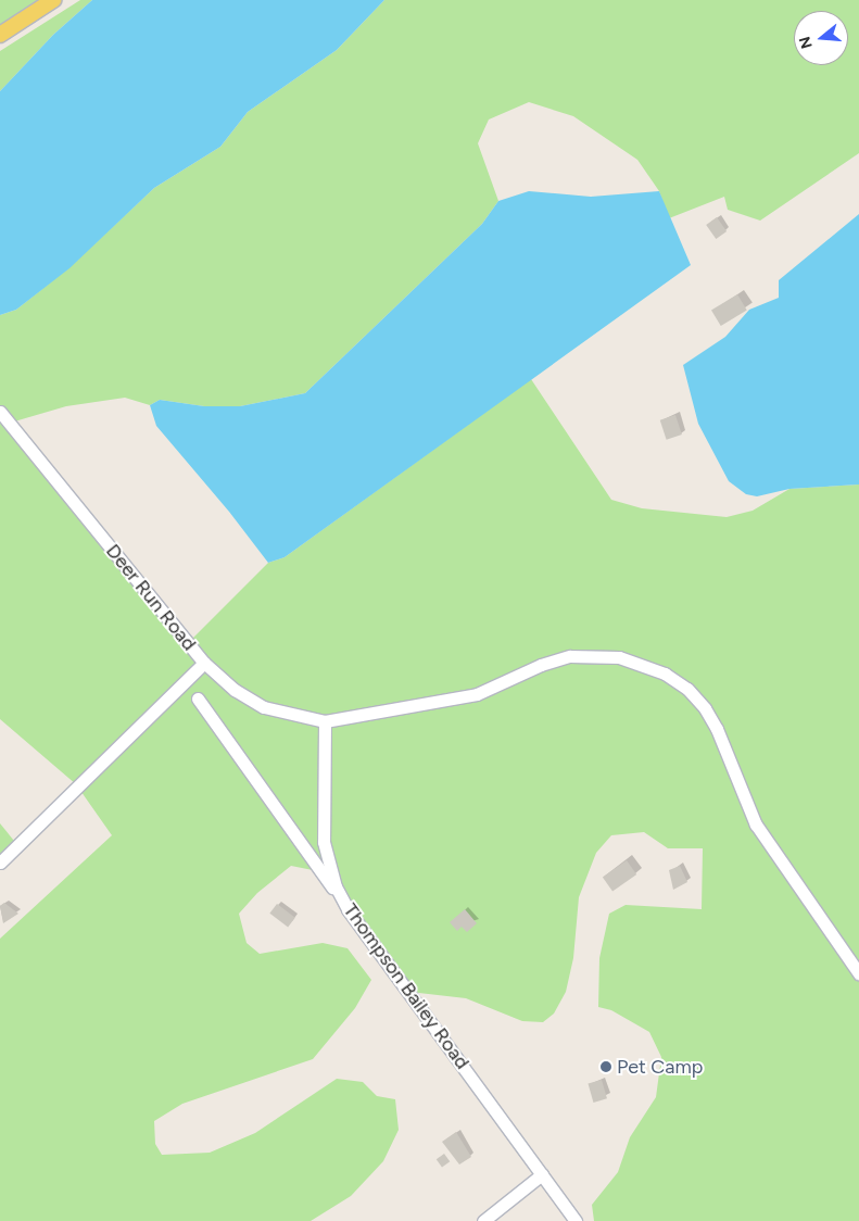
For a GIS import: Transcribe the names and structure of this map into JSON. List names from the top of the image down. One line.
{"streets":{"street":["Deer Run Road","Thompson Bailey Road"]},"places":["Pet Camp"],"north":"left"}
